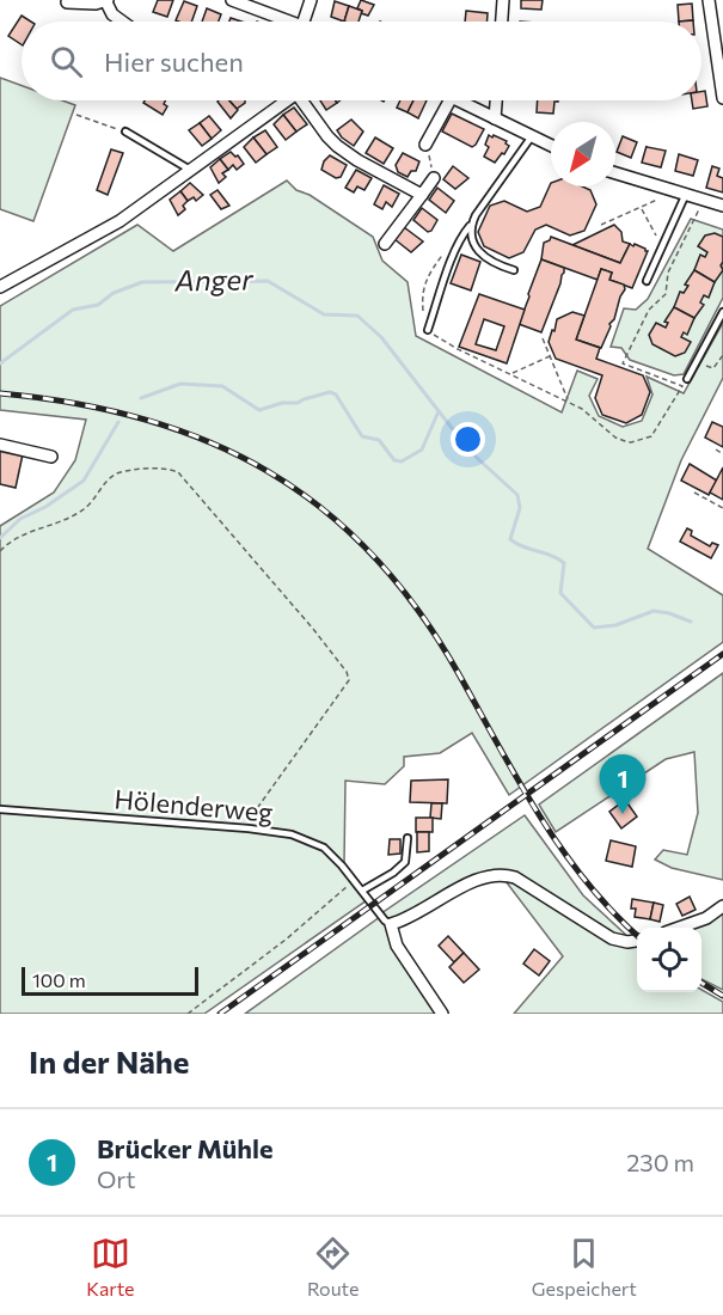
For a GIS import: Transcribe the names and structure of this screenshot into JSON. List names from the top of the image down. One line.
{"streets":{"lane":["Hölenderweg"]},"water":["Anger"],"scale_bar":"100 m","north":"bottom left","page":{"search":"Hier suchen","pins":"1","scale":"100 m","heading":"In der Nähe","list":[{"mark":"1","name":"Brücker Mühle","note":"Ort","value":"230 m"}],"nav":["Karte","Route","Gespeichert"]}}
